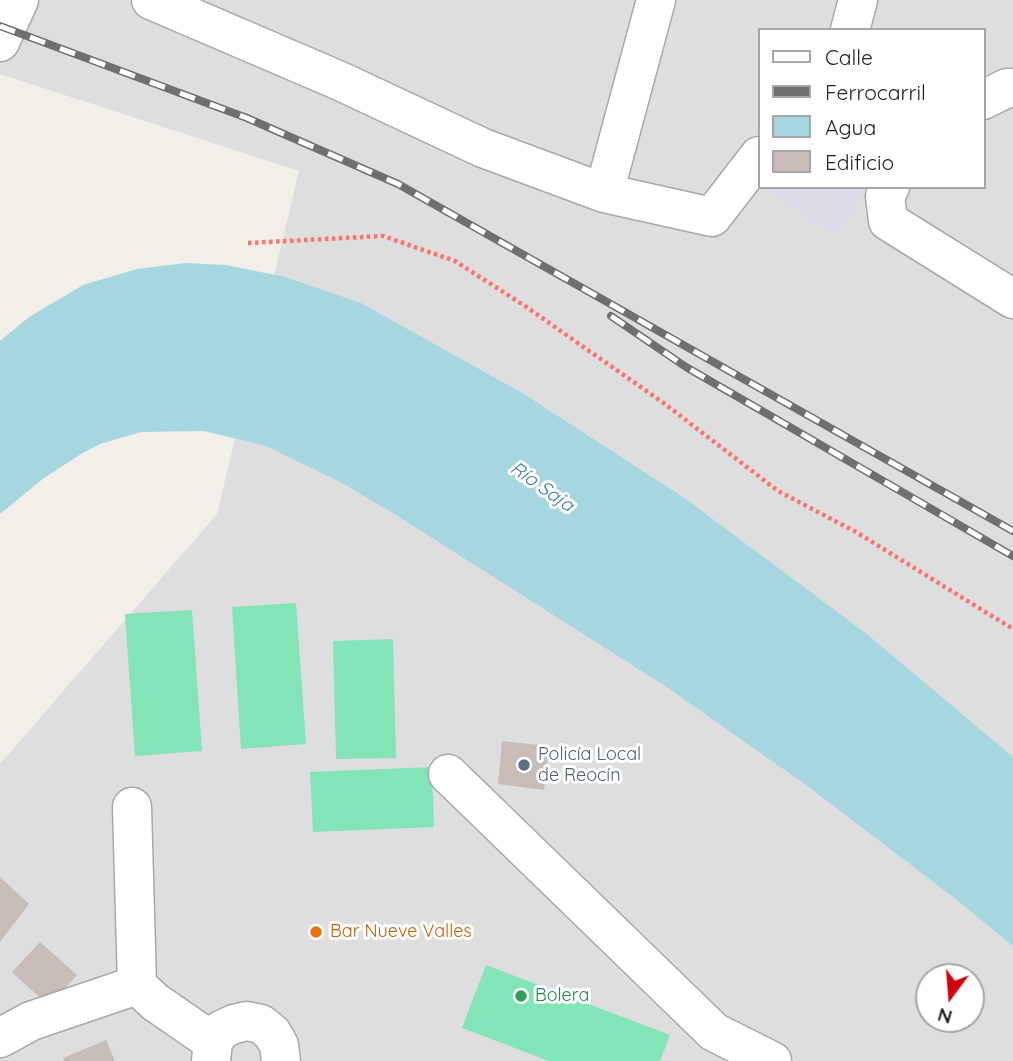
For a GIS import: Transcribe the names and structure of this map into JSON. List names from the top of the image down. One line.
{"water":["Río Saja"],"places":["Policía Local de Reocín","Bar Nueve Valles","Bolera"],"legend":["Calle","Ferrocarril","Agua","Edificio"],"north":"bottom"}
